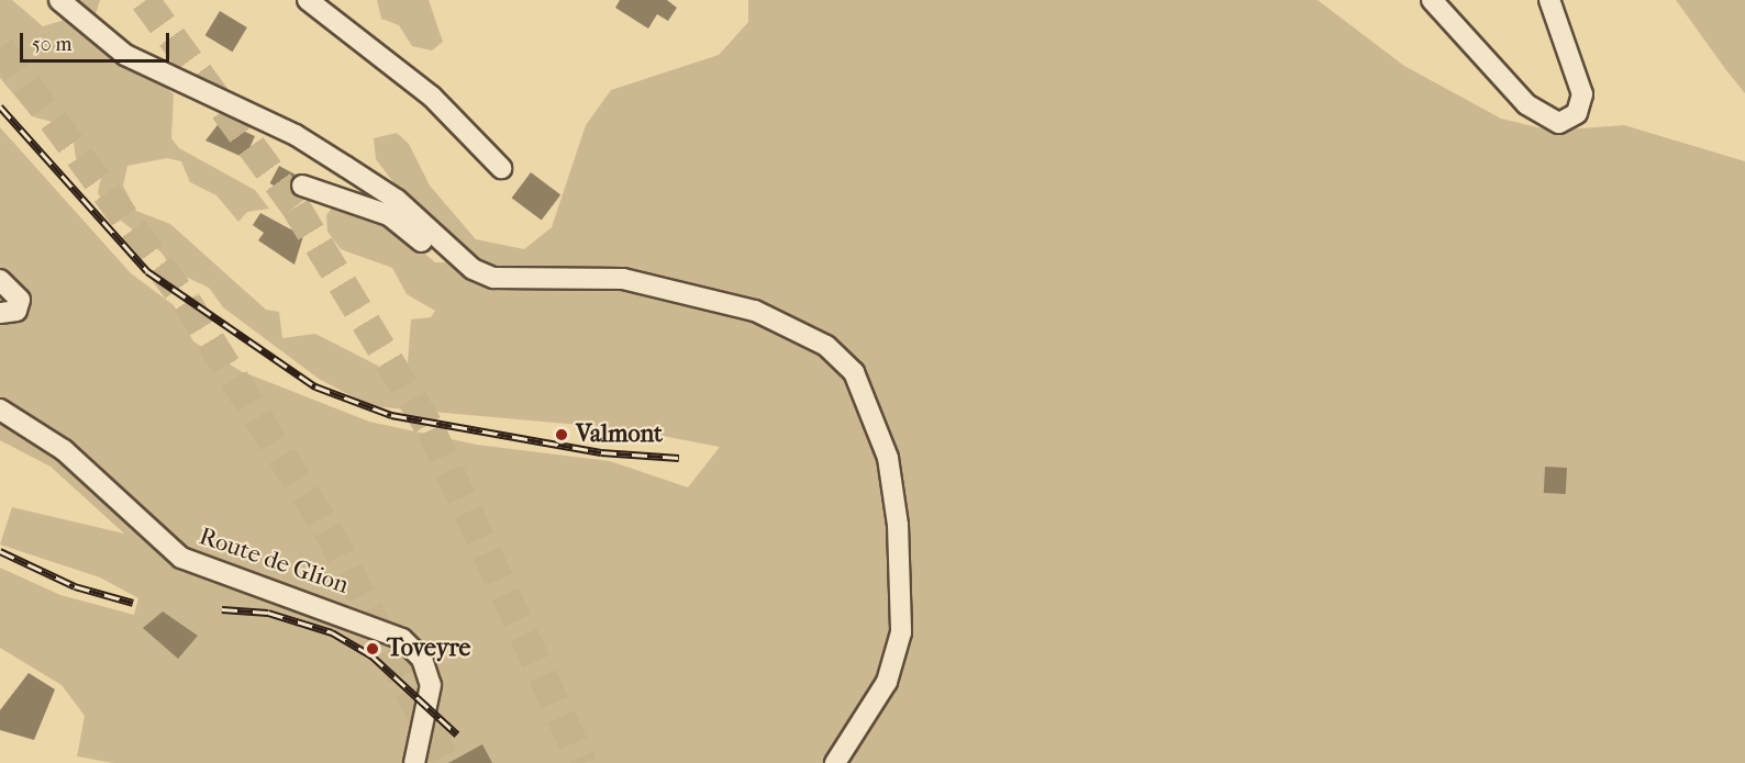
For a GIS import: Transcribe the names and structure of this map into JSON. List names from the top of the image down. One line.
{"streets":{"street":["Route de Glion"]},"places":["Valmont","Toveyre"],"scale_bar":"50 m"}
